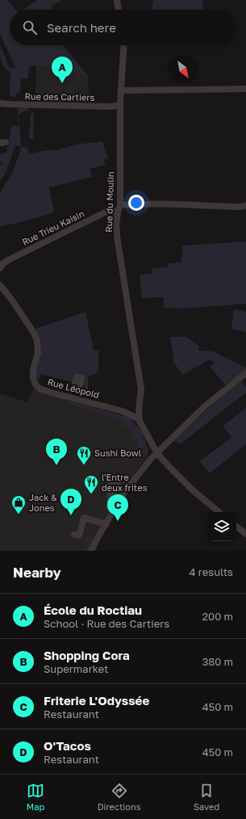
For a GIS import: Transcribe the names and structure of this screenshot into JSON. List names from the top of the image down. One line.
{"streets":{"street":["Rue des Cartiers","Rue du Moulin","Rue Trieu Kaisin","Rue Léopold"]},"crossings":[["Rue des Cartiers","Rue du Moulin"],["Rue du Moulin","Rue Trieu Kaisin"],["Rue du Moulin","Rue Léopold"]],"places":{"restaurant":["Sushi Bowl","l'Entre deux frites"],"shop":["Jack & Jones"]},"north":"bottom right","page":{"search":"Search here","pins":["A","B","D","C"],"heading":["Nearby","4 results"],"list":[{"mark":"A","name":"École du Roctiau","note":"School · Rue des Cartiers","value":"200 m"},{"mark":"B","name":"Shopping Cora","note":"Supermarket","value":"380 m"},{"mark":"C","name":"Friterie L'Odyssée","note":"Restaurant","value":"450 m"},{"mark":"D","name":"O'Tacos","note":"Restaurant","value":"450 m"}],"nav":["Map","Directions","Saved"]}}
